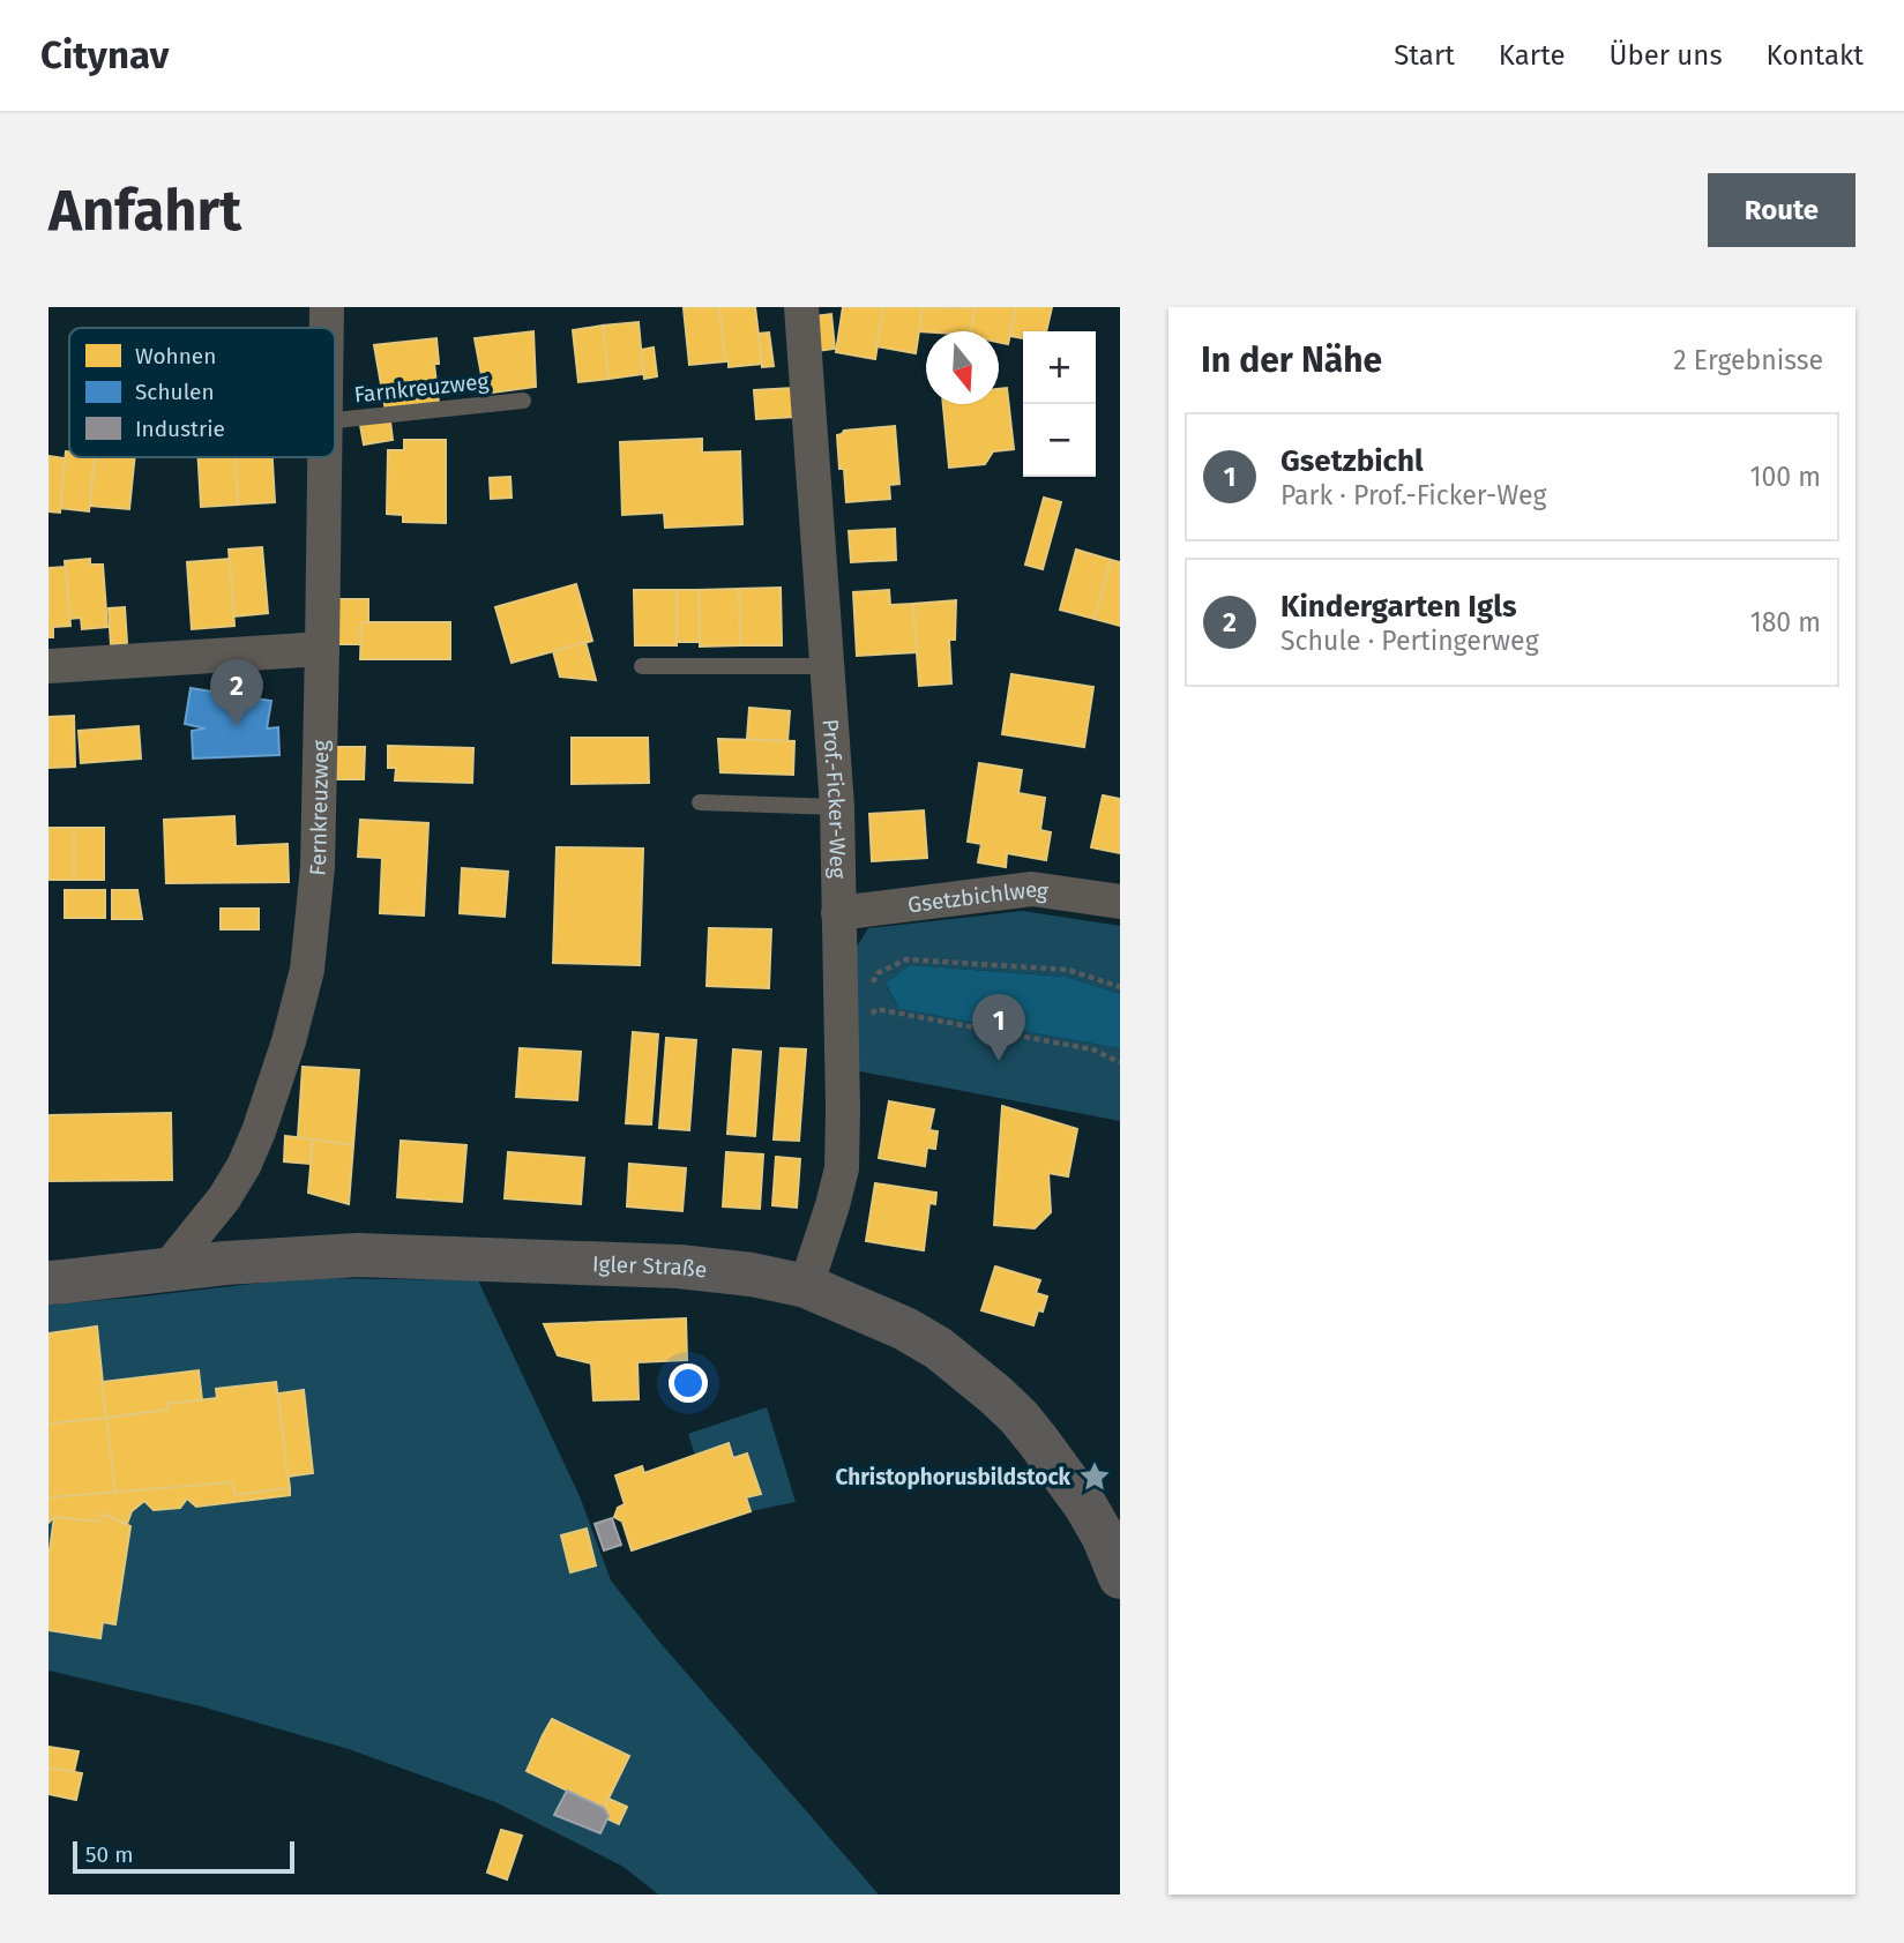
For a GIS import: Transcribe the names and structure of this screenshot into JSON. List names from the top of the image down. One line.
{"streets":{"main road":["Igler Straße"],"street":["Prof.-Ficker-Weg","Fernkreuzweg","Gsetzbichlweg"],"lane":["Farnkreuzweg"]},"crossings":[["Prof.-Ficker-Weg","Gsetzbichlweg"],["Prof.-Ficker-Weg","Igler Straße"],["Fernkreuzweg","Igler Straße"]],"places":{"place":["Christophorusbildstock"]},"legend":["Wohnen","Schulen","Industrie"],"scale_bar":"50 m","north":"bottom","page":{"header":"Citynav","nav":["Start","Karte","Über uns","Kontakt"],"buttons":"Route","title":"Anfahrt","heading":["In der Nähe","2 Ergebnisse"],"map_buttons":["+","−"],"list":[{"mark":"1","name":"Gsetzbichl","note":"Park · Prof.-Ficker-Weg","value":"100 m"},{"mark":"2","name":"Kindergarten Igls","note":"Schule · Pertingerweg","value":"180 m"}],"pins":["2","1"],"scale":"50 m"}}
